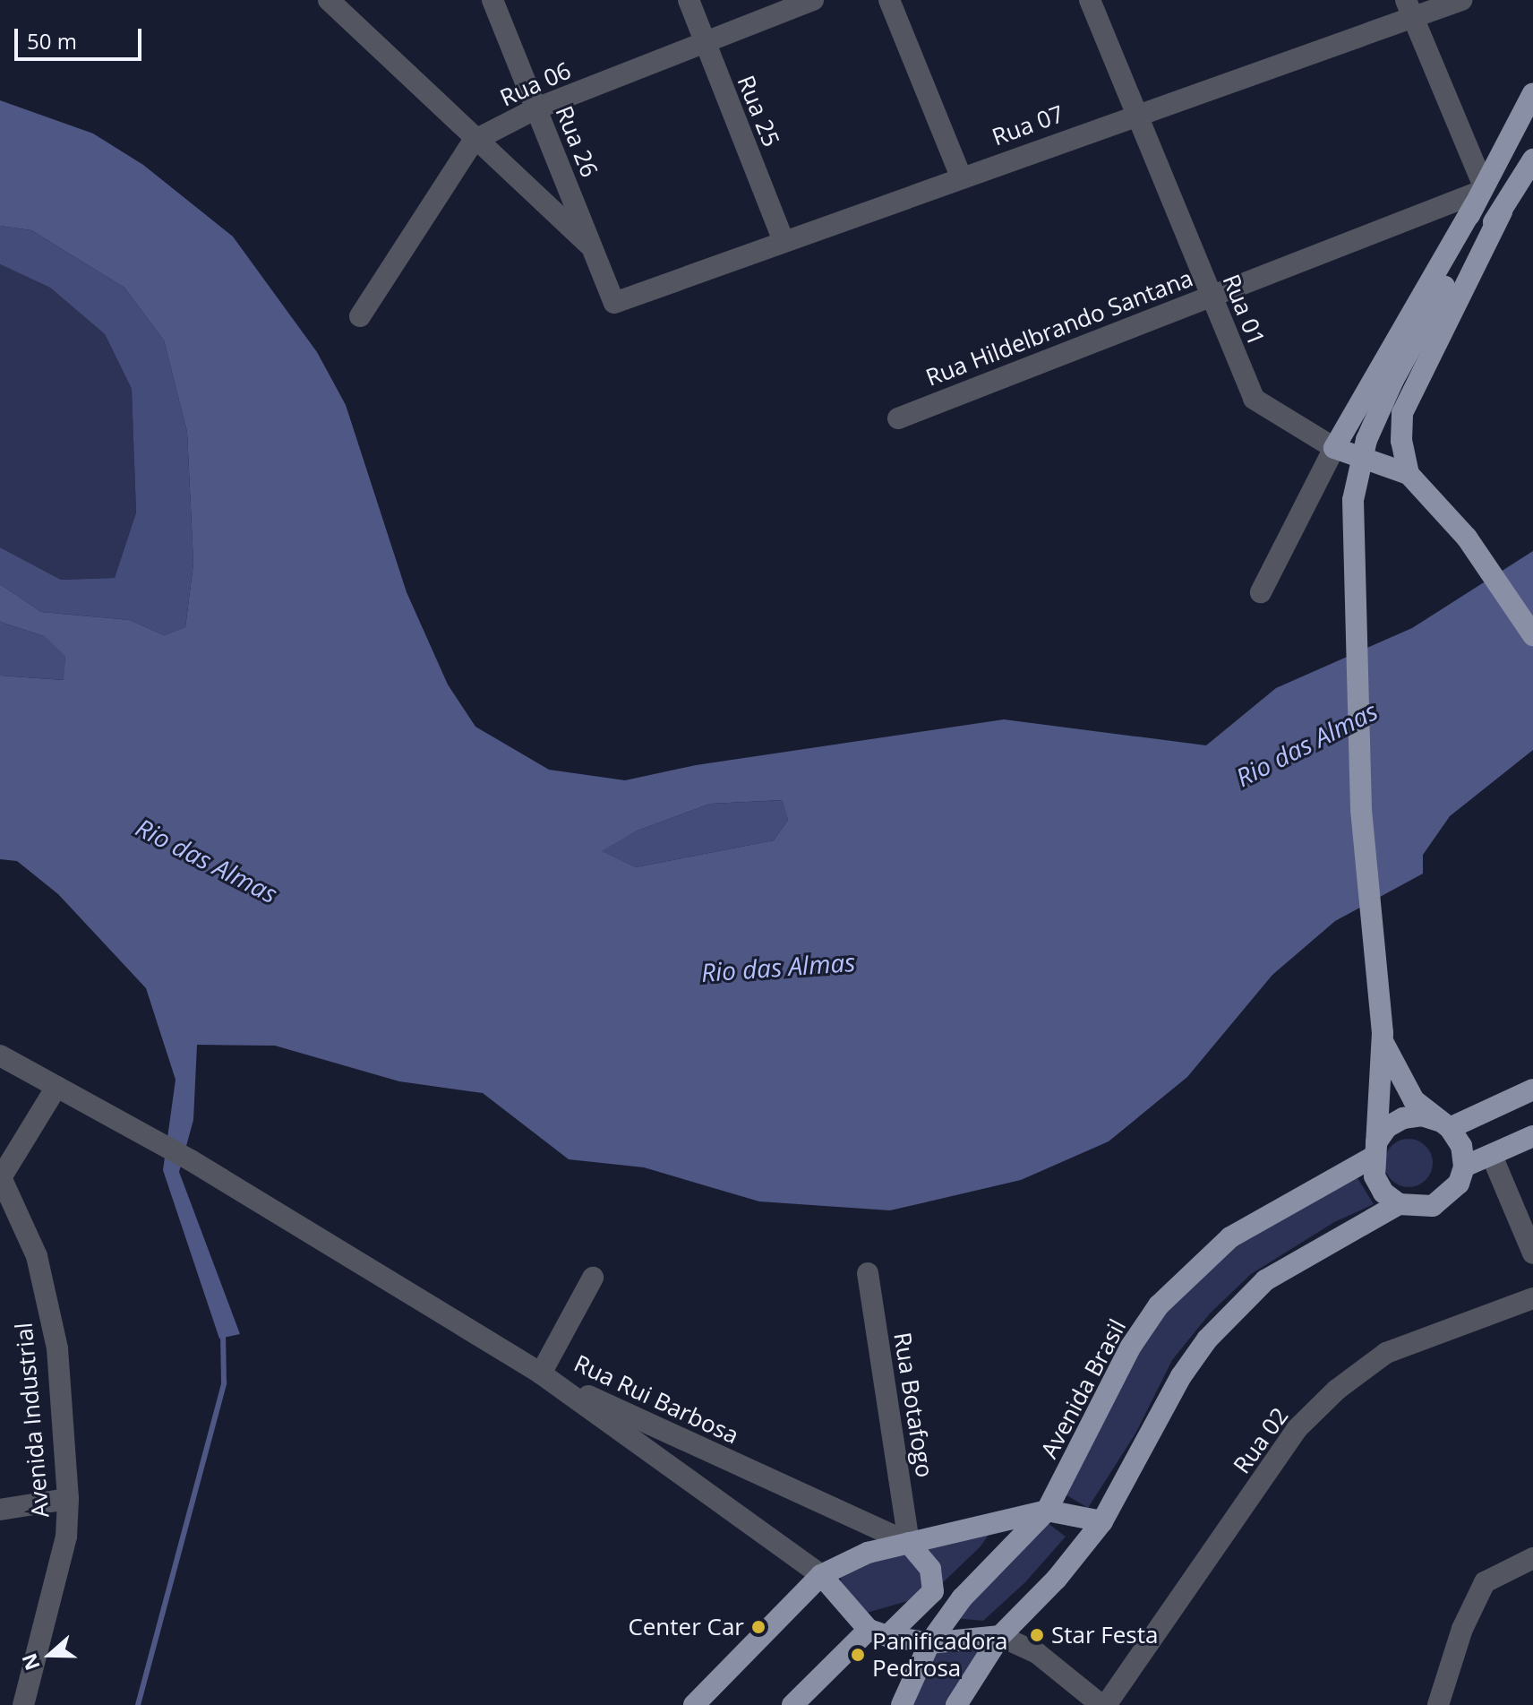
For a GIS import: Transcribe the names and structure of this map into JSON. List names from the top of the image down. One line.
{"streets":{"main road":["Rua 01","Avenida Brasil"],"street":["Rua 06","Rua 25","Rua 07","Rua 26","Rua Hildelbrando Santana","Rua Rui Barbosa","Rua Botafogo","Avenida Industrial","Rua 02"]},"crossings":[["Rua 06","Rua 25"],["Rua 06","Rua 26"],["Rua 25","Rua 07"],["Rua 07","Rua 26"],["Rua 07","Rua 01"],["Rua 01","Rua Hildelbrando Santana"],["Rua Rui Barbosa","Rua Botafogo"]],"water":["Rio das Almas"],"places":["Center Car","Star Festa","Panificadora Pedrosa"],"scale_bar":"50 m","north":"left"}
